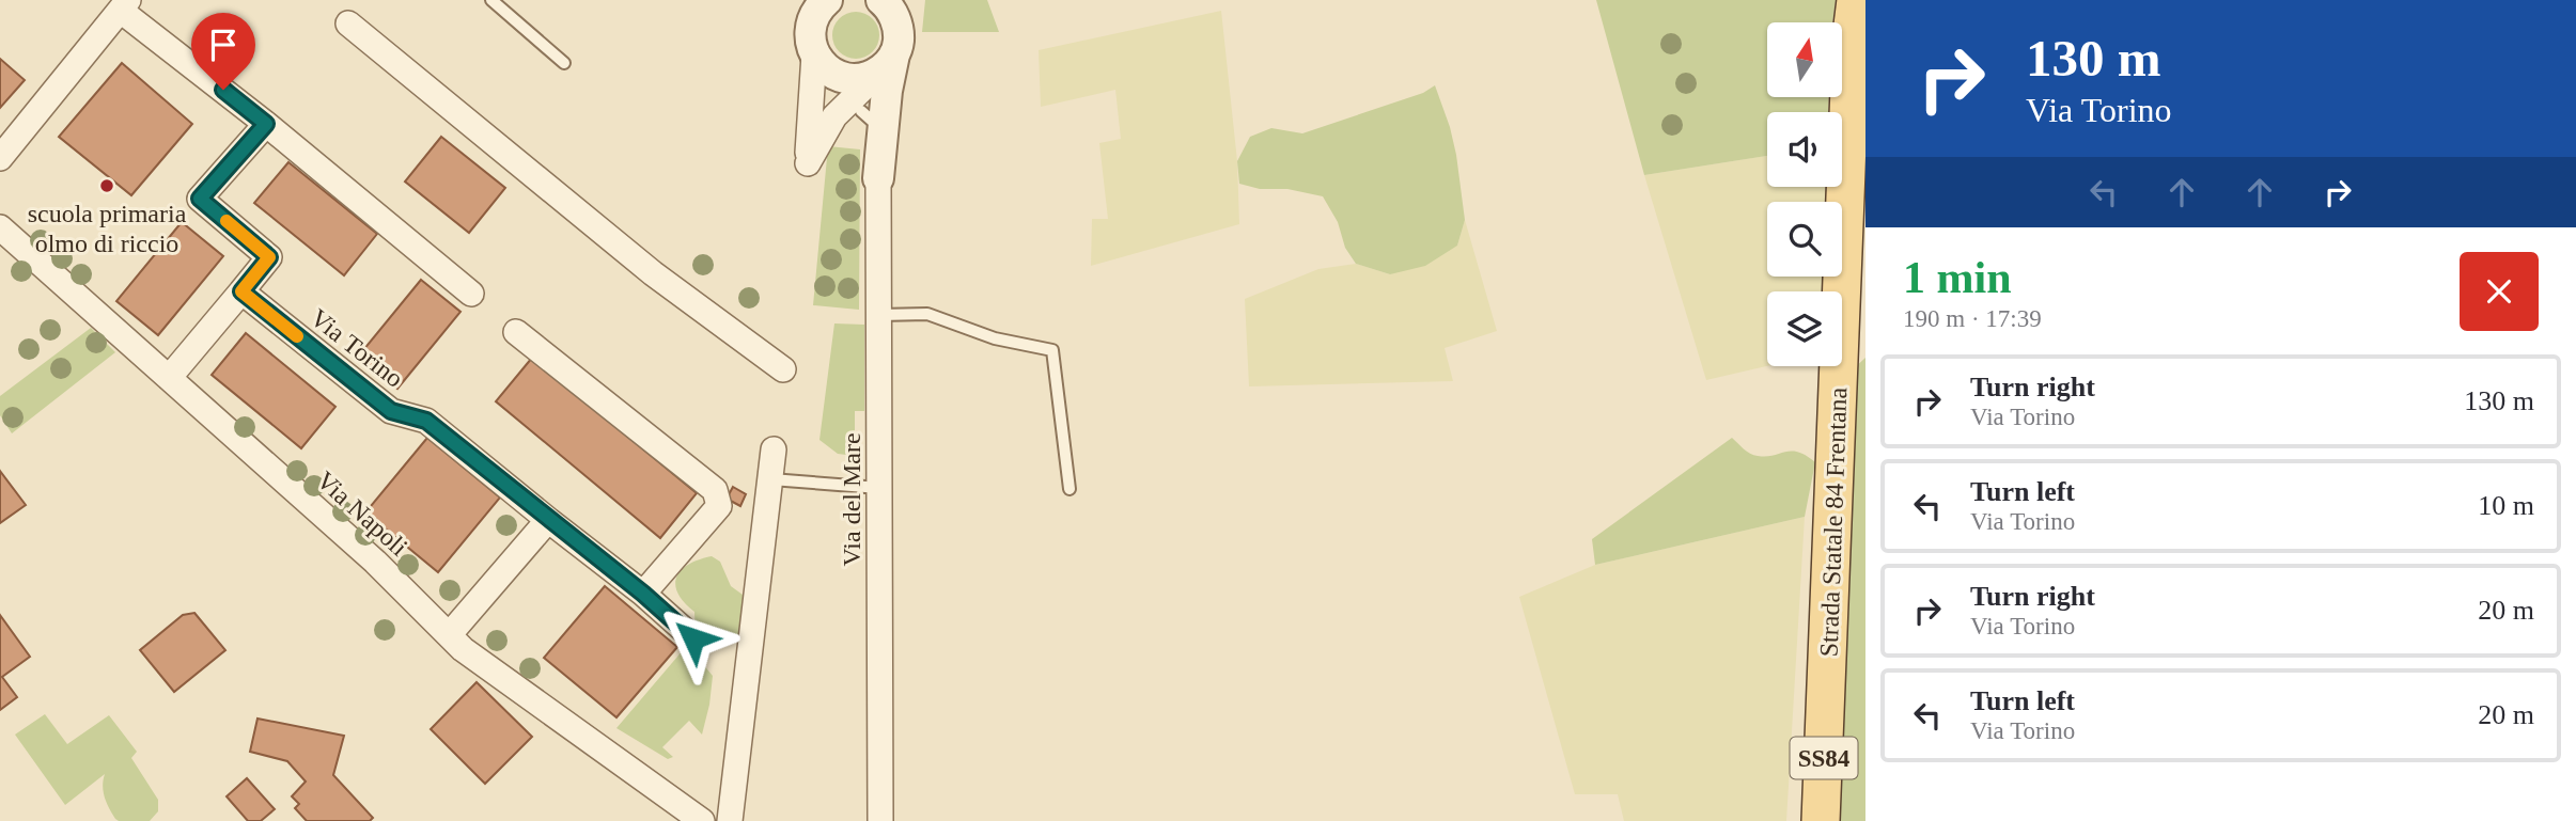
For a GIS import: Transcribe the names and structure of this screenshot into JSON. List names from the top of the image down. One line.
{"streets":{"main road":["Strada Statale 84 Frentana","SS84"],"street":["Via Torino","Via del Mare","Via Napoli"]},"places":["scuola primaria olmo di riccio"],"north":"top","page":{"turn":["130 m","Via Torino"],"heading":["1 min","190 m · 17:39"],"list":[{"name":"Turn right","note":"Via Torino","value":"130 m"},{"name":"Turn left","note":"Via Torino","value":"10 m"},{"name":"Turn right","note":"Via Torino","value":"20 m"},{"name":"Turn left","note":"Via Torino","value":"20 m"}]}}
